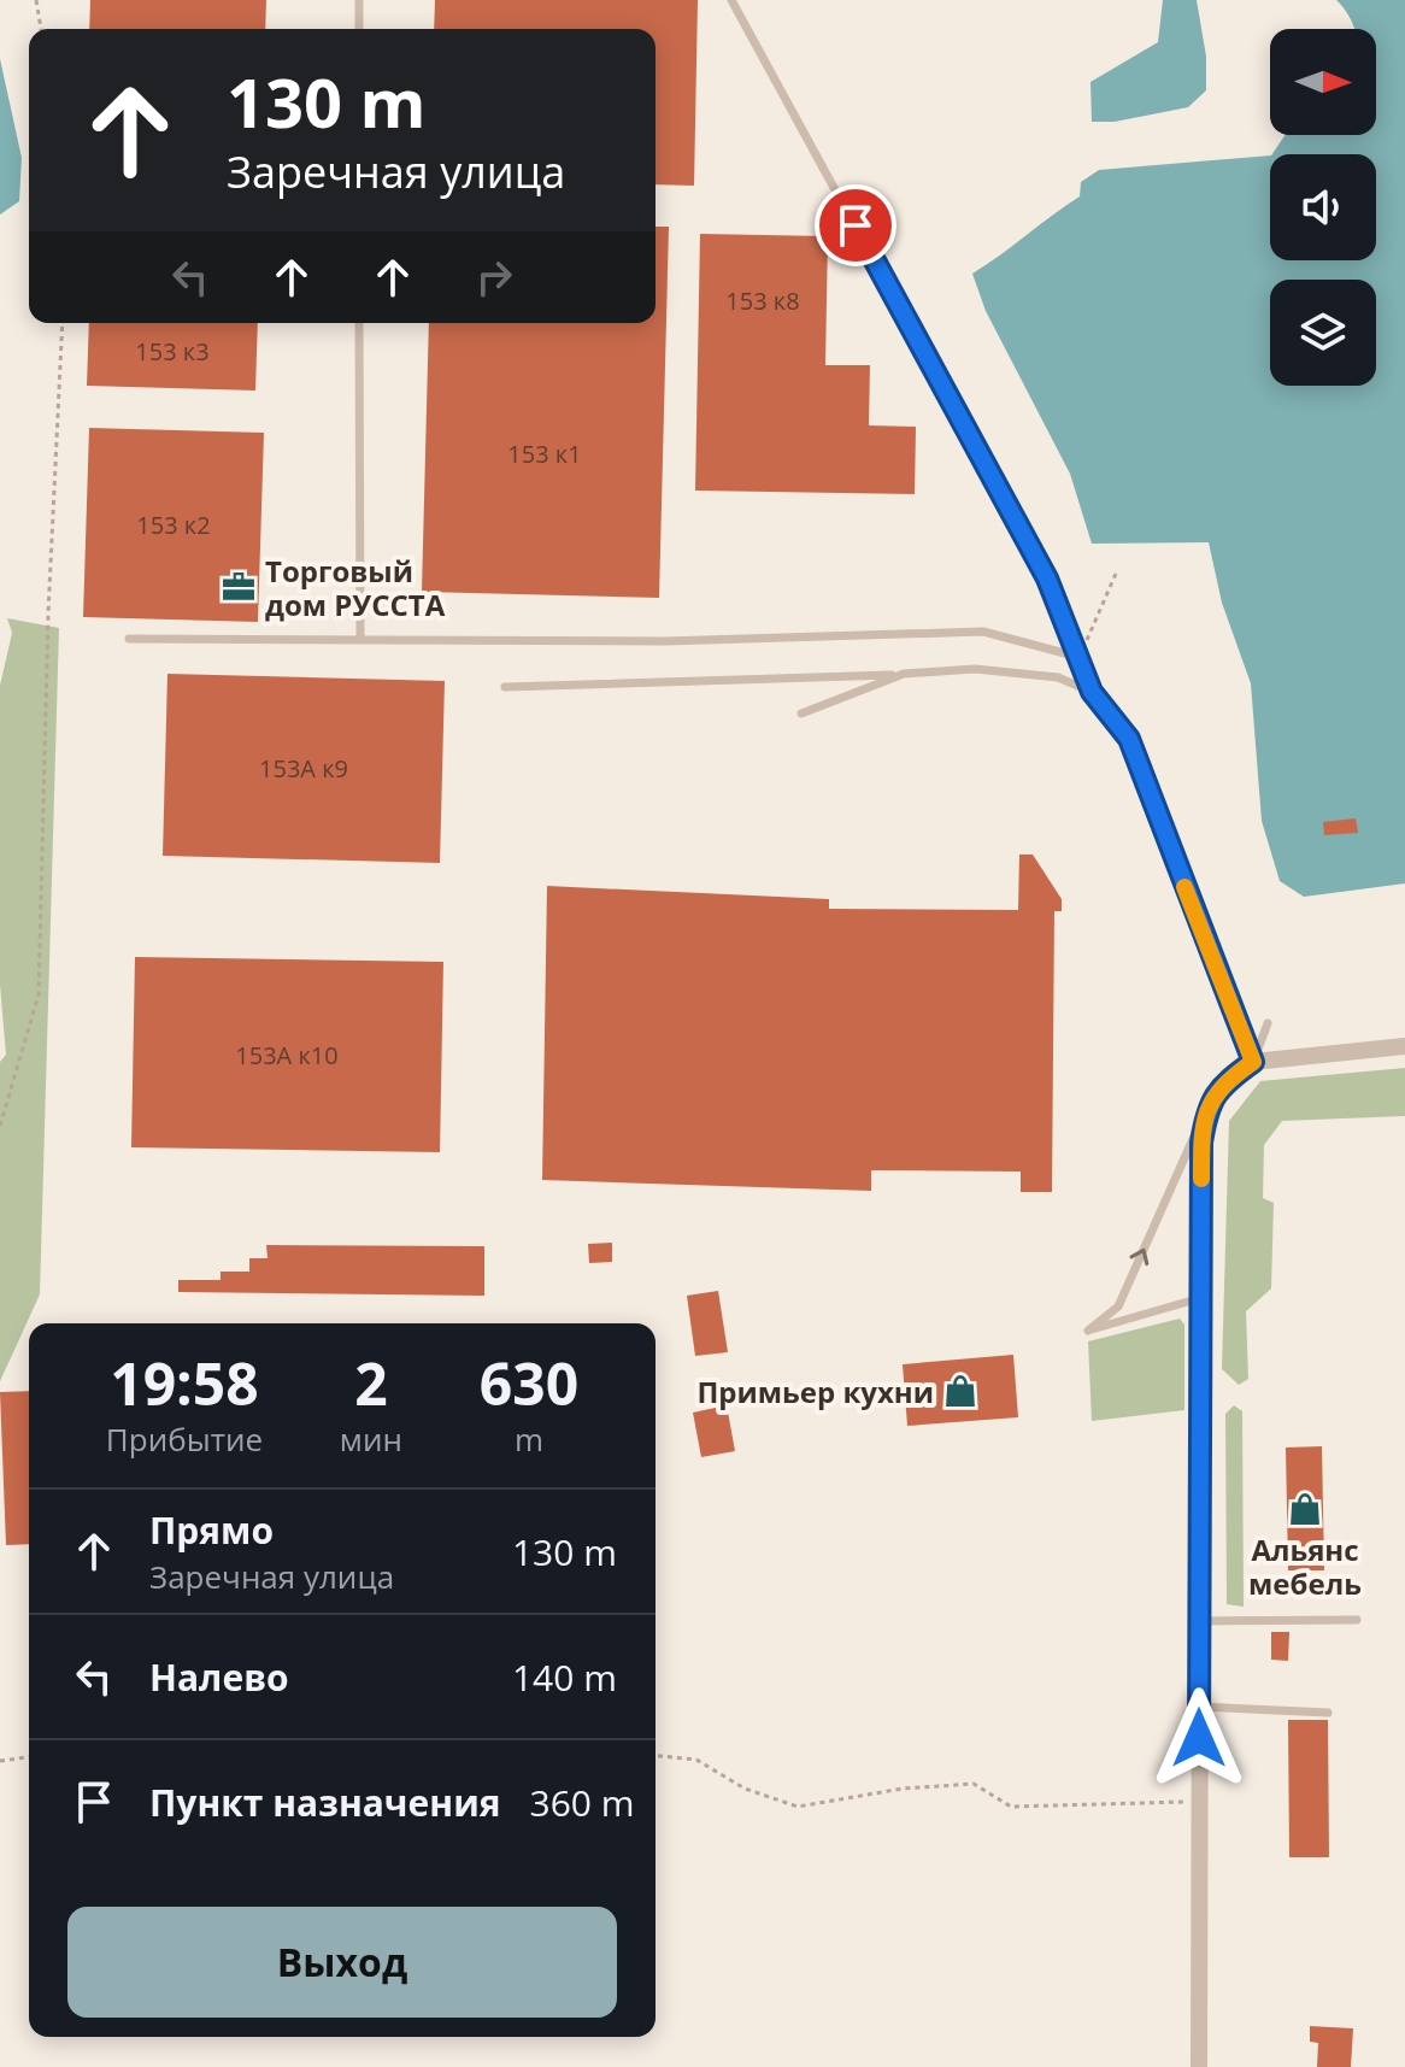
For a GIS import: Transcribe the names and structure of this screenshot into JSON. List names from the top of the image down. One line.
{"places":{"office":["Торговый дом РУССТА"],"shop":["Примьер кухни","Альянс мебель"]},"house_numbers":["153 к8","153 к3","153 к1","153 к2","153А к9","153А к10"],"north":"right","page":{"turn":["130 m","Заречная улица"],"eta":["19:58","Прибытие","2","мин","630","m"],"list":[{"name":"Прямо","note":"Заречная улица","value":"130 m"},{"name":"Налево","value":"140 m"},{"name":"Пункт назначения","value":"360 m"}],"buttons":"Выход"}}
